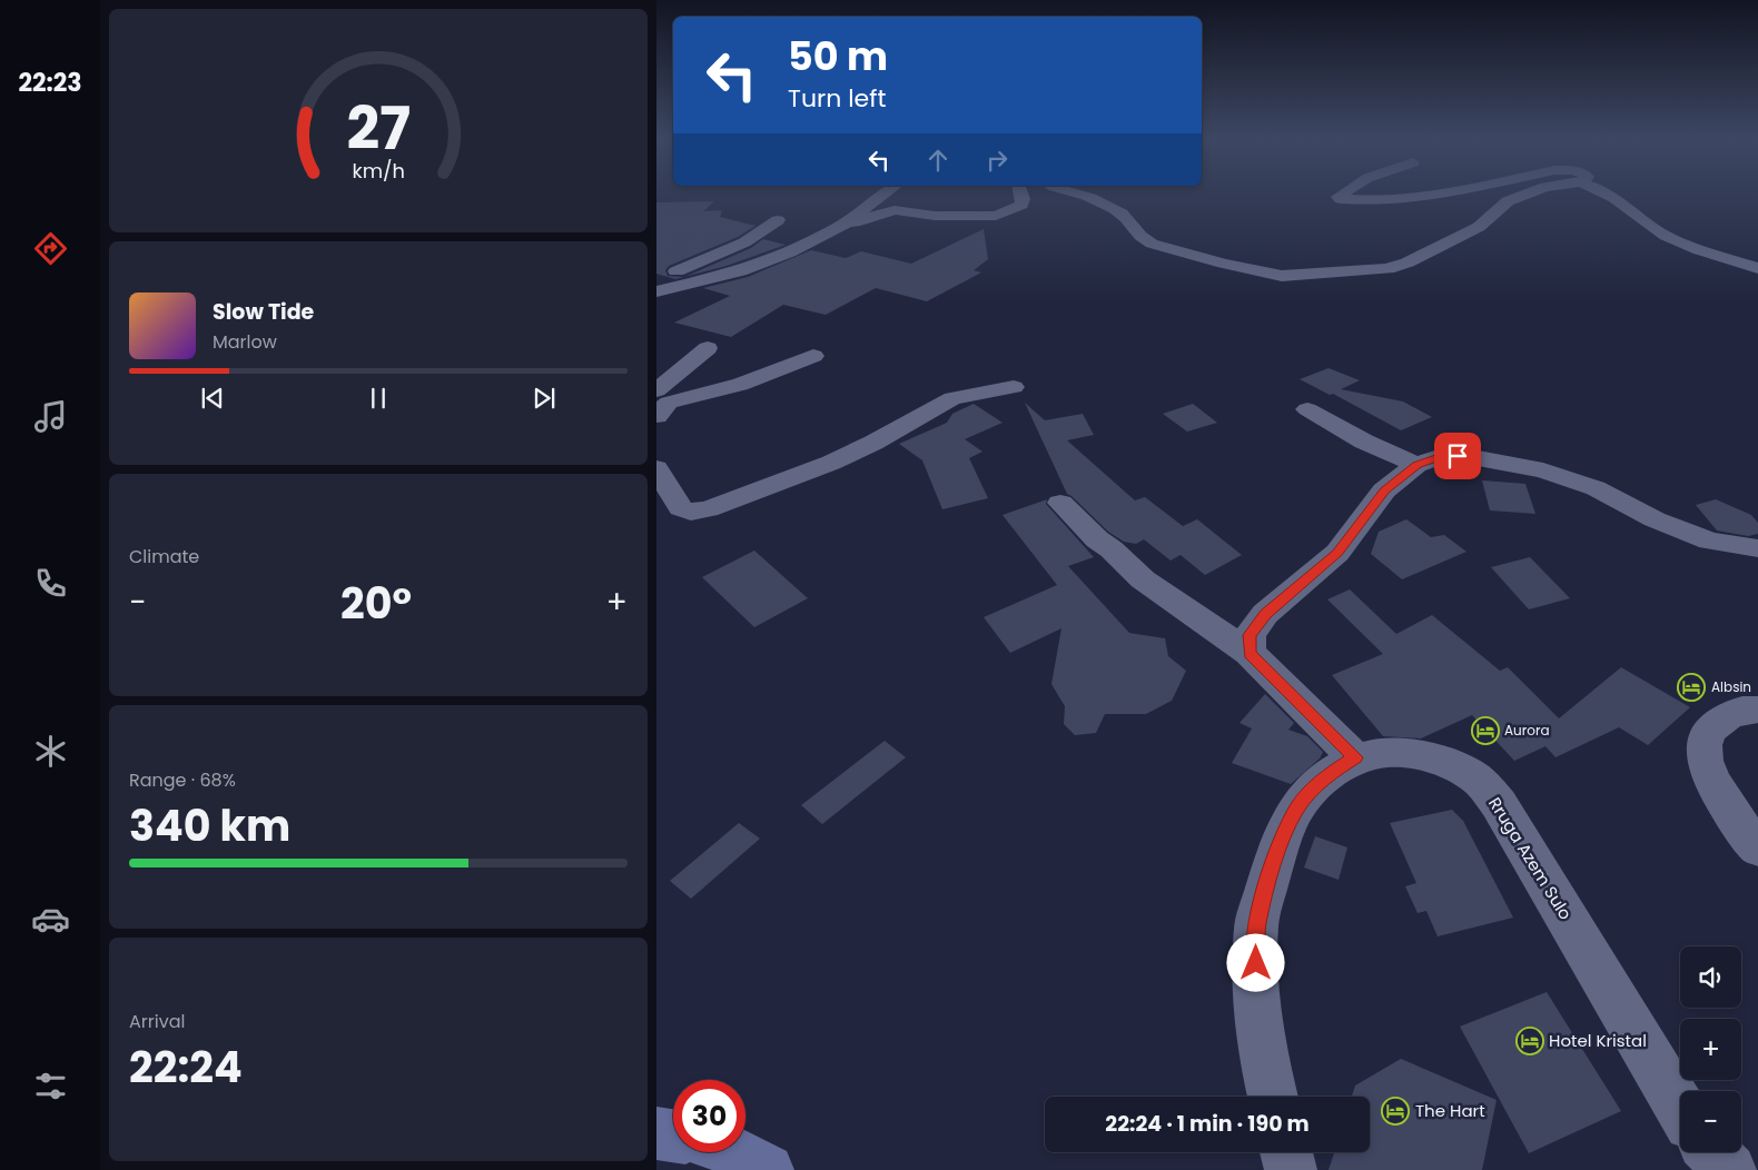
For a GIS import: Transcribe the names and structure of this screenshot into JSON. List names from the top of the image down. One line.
{"streets":{"street":["Rruga Azem Sulo"]},"places":{"hotel":["Albsin","Aurora","Hotel Kristal","The Hart"]},"page":{"tabs":"22:23","turn":["50 m","Turn left"],"song":["Slow Tide","Marlow"],"tile":["Climate",["Range · 68%","340 km"],["Arrival","22:24"]],"heat":["−","20°","+"],"map_buttons":["+","−"],"limit":"30","trip":"22:24 · 1 min · 190 m","gauge":["27","km/h"]}}
